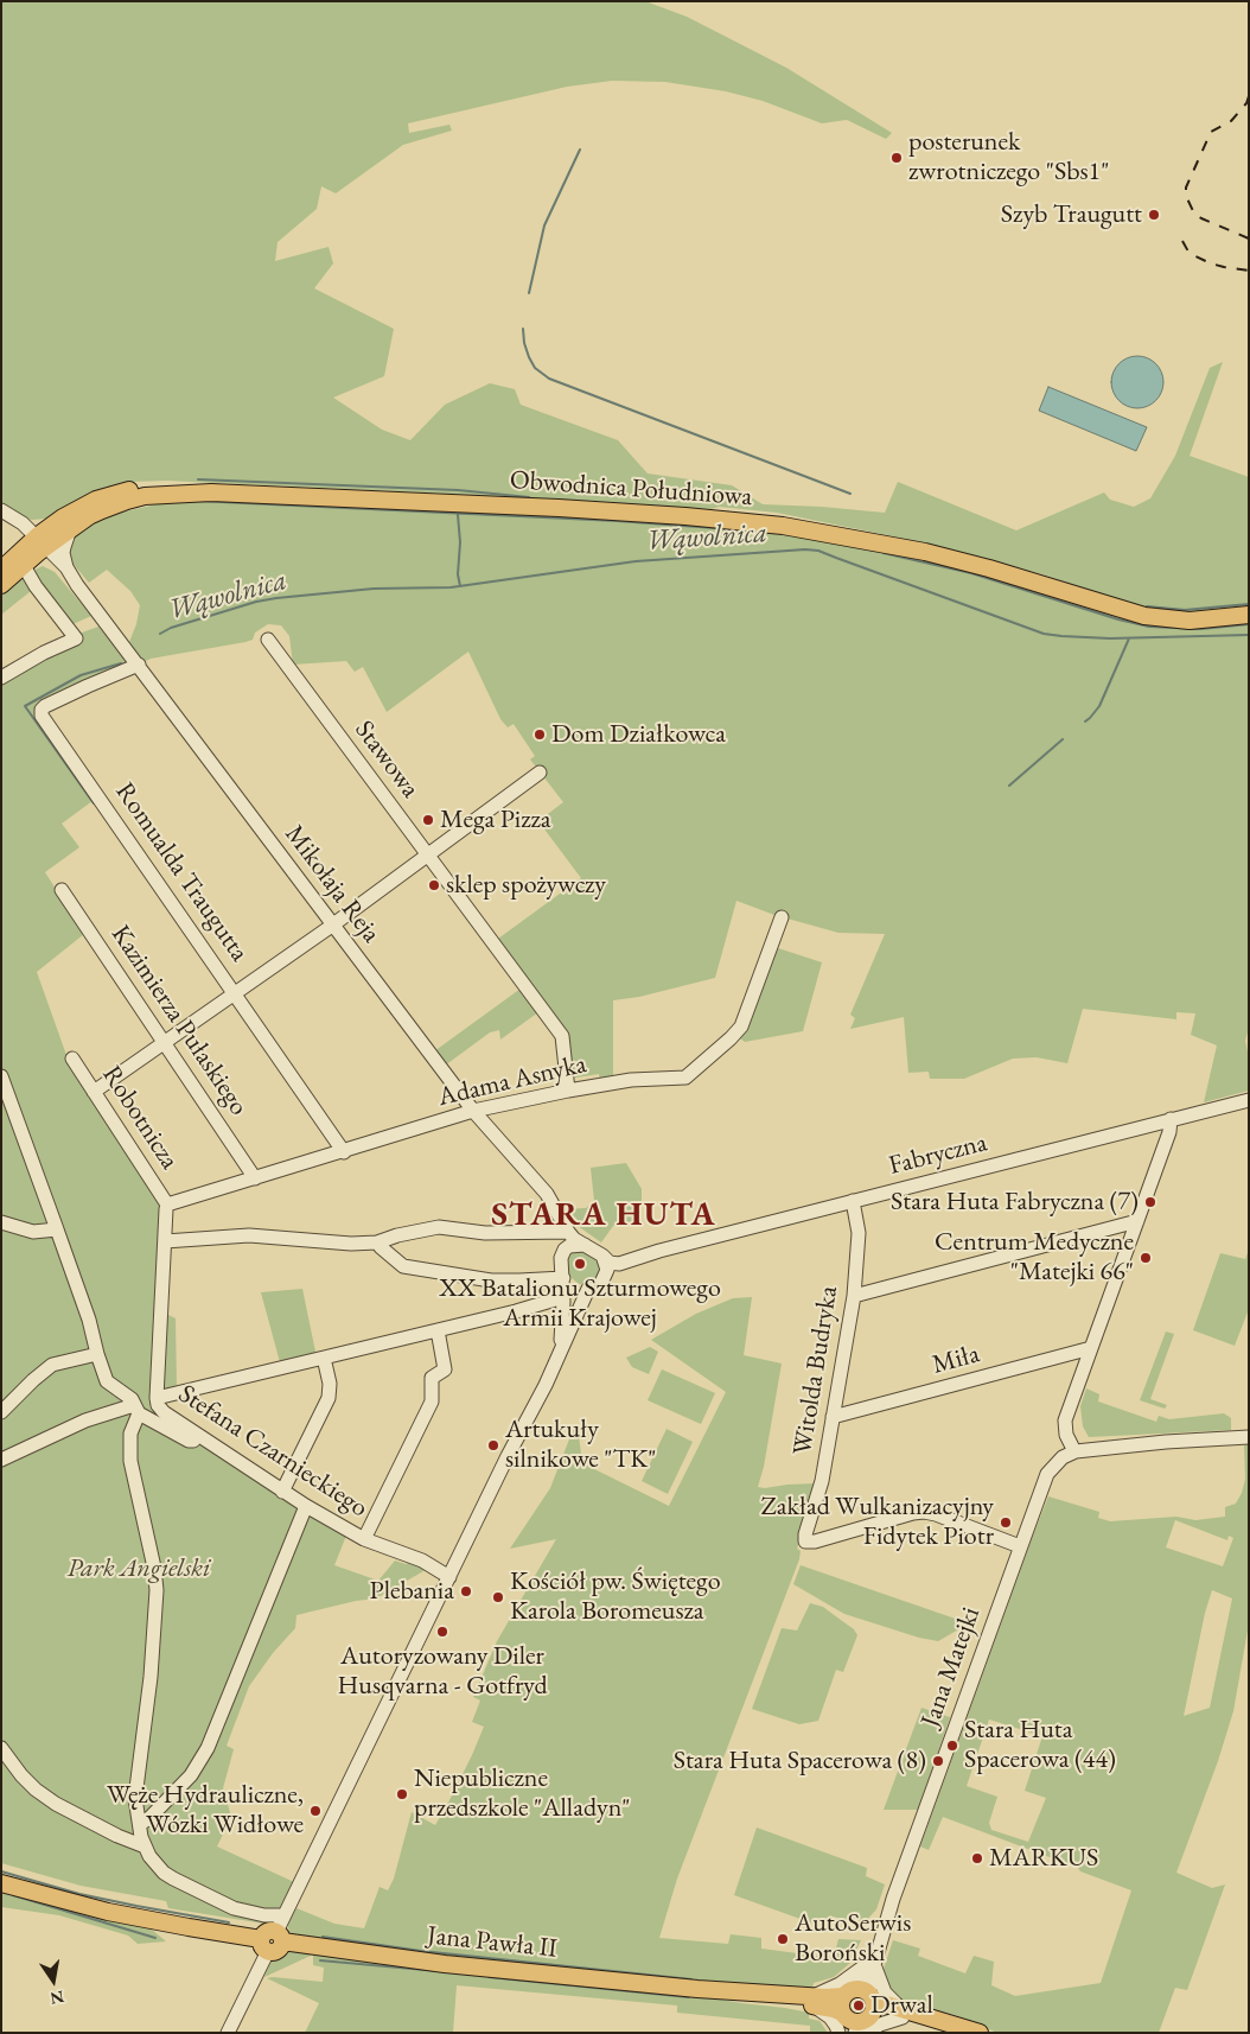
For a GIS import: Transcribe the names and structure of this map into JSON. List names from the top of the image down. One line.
{"streets":{"main road":["Obwodnica Południowa","Jana Pawła II"],"street":["Stawowa","Romualda Traugutta","Mikołaja Reja","Kazimierza Pułaskiego","Adama Asnyka","Robotnicza","Fabryczna","Miła","Witolda Budryka","Stefana Czarnieckiego","Jana Matejki"]},"crossings":[["Obwodnica Południowa","Mikołaja Reja"],["Stawowa","Adama Asnyka"],["Romualda Traugutta","Mikołaja Reja"],["Romualda Traugutta","Adama Asnyka"],["Mikołaja Reja","Adama Asnyka"],["Kazimierza Pułaskiego","Adama Asnyka"],["Adama Asnyka","Robotnicza"],["Adama Asnyka","Stefana Czarnieckiego"],["Robotnicza","Stefana Czarnieckiego"],["Fabryczna","Witolda Budryka"],["Miła","Witolda Budryka"],["Witolda Budryka","Jana Matejki"],["Jana Matejki","Jana Pawła II"]],"districts":["STARA HUTA"],"water":["Wąwolnica"],"parks":["Park Angielski"],"places":["posterunek zwrotniczego \"Sbs1\"","Szyb Traugutt","Dom Działkowca","Mega Pizza","sklep spożywczy","Stara Huta Fabryczna (7)","Centrum Medyczne \"Matejki 66\"","XX Batalionu Szturmowego Armii Krajowej","Artukuły silnikowe \"TK\"","Zakład Wulkanizacyjny Fidytek Piotr","Plebania","Kościół pw. Świętego Karola Boromeusza","Autoryzowany Diler Husqvarna - Gotfryd","Stara Huta Spacerowa (44)","Stara Huta Spacerowa (8)","Niepubliczne przedszkole \"Alladyn\"","Węże Hydrauliczne, Wózki Widłowe","MARKUS","AutoSerwis Boroński","Drwal"],"north":"bottom"}
